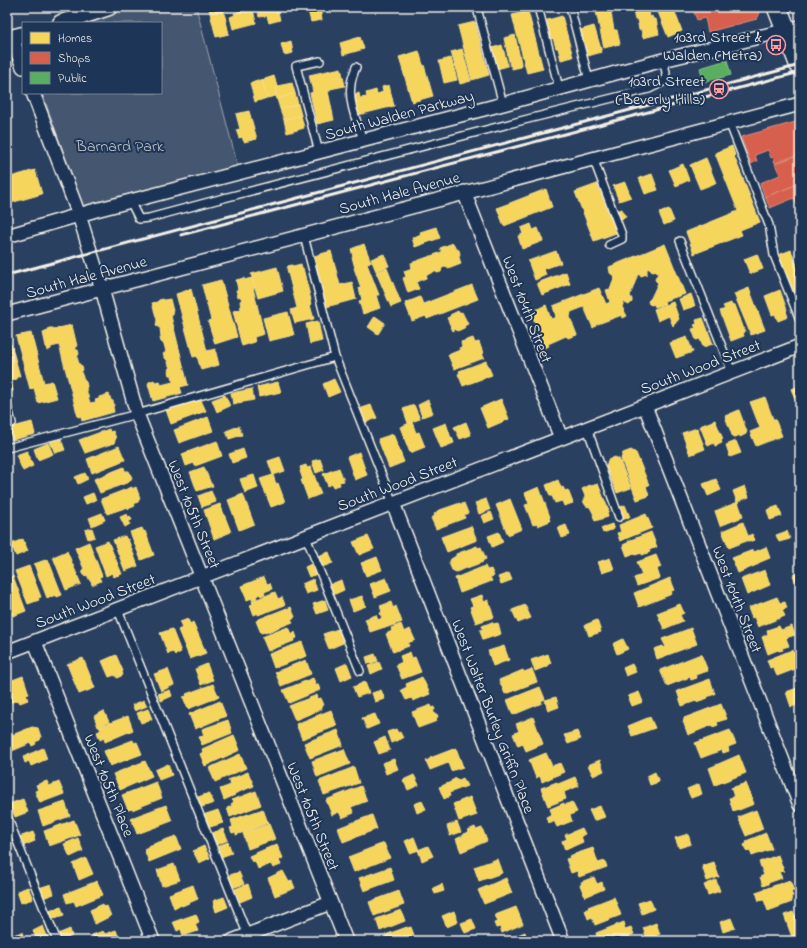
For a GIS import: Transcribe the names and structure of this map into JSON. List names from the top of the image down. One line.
{"streets":{"street":["South Walden Parkway","South Hale Avenue","West 104th Street","South Wood Street","West 105th Street","West Walter Burley Griffin Place","West 105th Place"]},"crossings":[["South Walden Parkway","West 105th Street"],["South Hale Avenue","West 104th Street"],["South Hale Avenue","West 105th Street"],["West 104th Street","South Wood Street"],["South Wood Street","West 105th Street"],["South Wood Street","West Walter Burley Griffin Place"],["South Wood Street","West 105th Place"]],"parks":["Barnard Park"],"places":{"bus stop":["103rd Street & Walden (Metra)"],"station":["103rd Street (Beverly Hills)"]},"legend":["Homes","Shops","Public"]}
